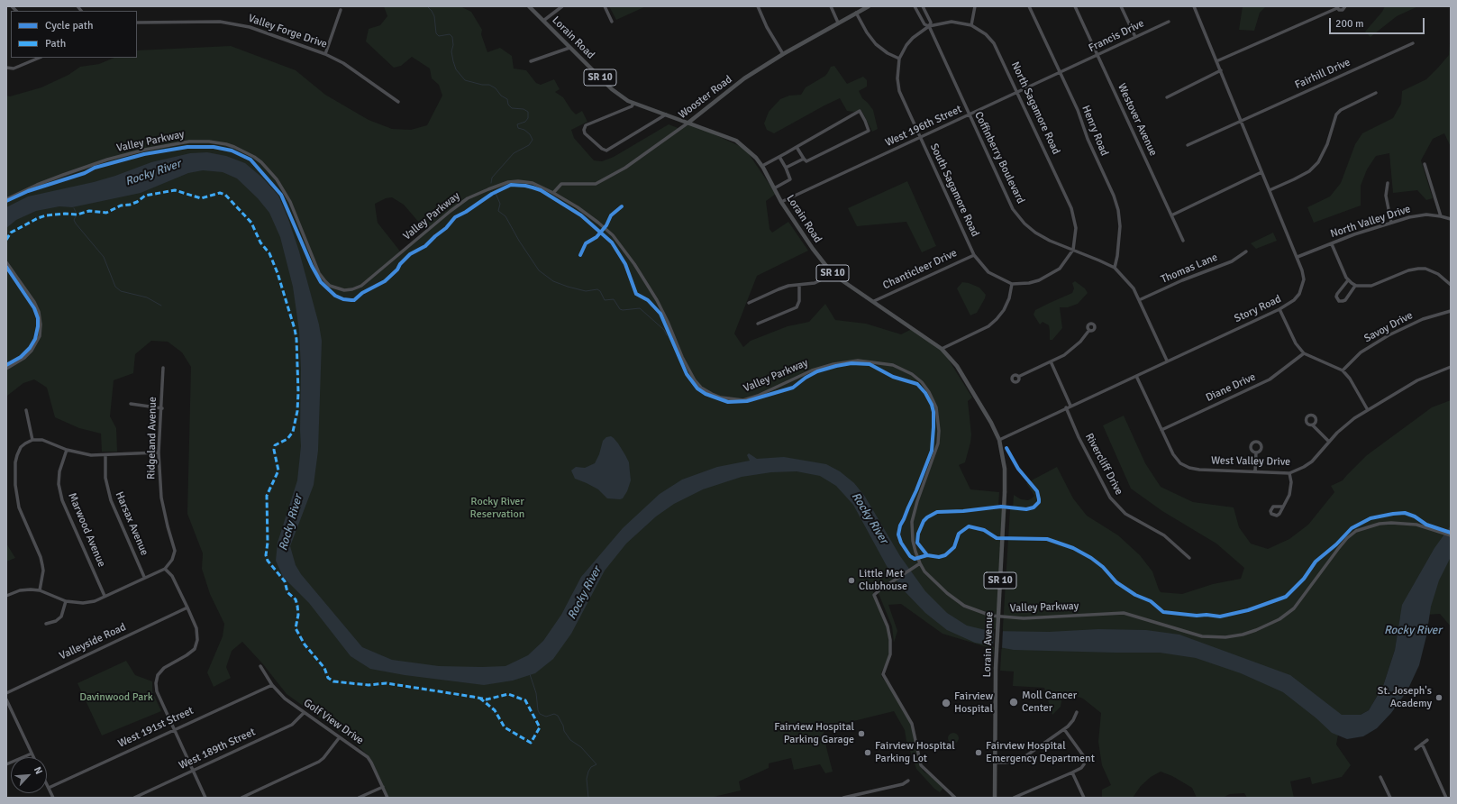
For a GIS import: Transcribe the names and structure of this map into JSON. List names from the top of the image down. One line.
{"streets":{"main road":["Lorain Road","SR 10","Wooster Road","Lorain Avenue"],"street":["Valley Forge Drive","Francis Drive","Fairhill Drive","North Sagamore Road","Westover Avenue","West 196th Street","Henry Road","Valley Parkway","Coffinberry Boulevard","South Sagamore Road","North Valley Drive","Thomas Lane","Chanticleer Drive","Story Road","Savoy Drive","Diane Drive","Ridgeland Avenue","West Valley Drive","Rivercliff Drive","Harsax Avenue","Marwood Avenue","Valleyside Road","Golf View Drive","West 191st Street","West 189th Street"]},"crossings":[["Francis Drive","Westover Avenue"],["Francis Drive","West 196th Street"],["Lorain Road","Wooster Road"],["Lorain Road","West 196th Street"],["Lorain Road","Chanticleer Drive"],["Lorain Road","Story Road"],["Lorain Road","Lorain Avenue"],["Fairhill Drive","Story Road"],["Wooster Road","Valley Parkway"],["North Sagamore Road","West 196th Street"],["North Sagamore Road","Coffinberry Boulevard"],["North Sagamore Road","South Sagamore Road"],["West 196th Street","Henry Road"],["West 196th Street","Coffinberry Boulevard"],["West 196th Street","South Sagamore Road"],["Henry Road","Coffinberry Boulevard"],["Coffinberry Boulevard","South Sagamore Road"],["Coffinberry Boulevard","Thomas Lane"],["Coffinberry Boulevard","Story Road"],["South Sagamore Road","Chanticleer Drive"],["North Valley Drive","Story Road"],["Story Road","West Valley Drive"],["Story Road","Rivercliff Drive"],["Diane Drive","West Valley Drive"],["Golf View Drive","West 191st Street"],["Golf View Drive","West 189th Street"]],"water":["Rocky River"],"parks":["Rocky River Reservation","Davinwood Park"],"places":["Little Met Clubhouse","St. Joseph's Academy","Moll Cancer Center","Fairview Hospital","Fairview Hospital Parking Garage","Fairview Hospital Parking Lot","Fairview Hospital Emergency Department"],"legend":["Cycle path","Path"],"scale_bar":"200 m","north":"top right"}
